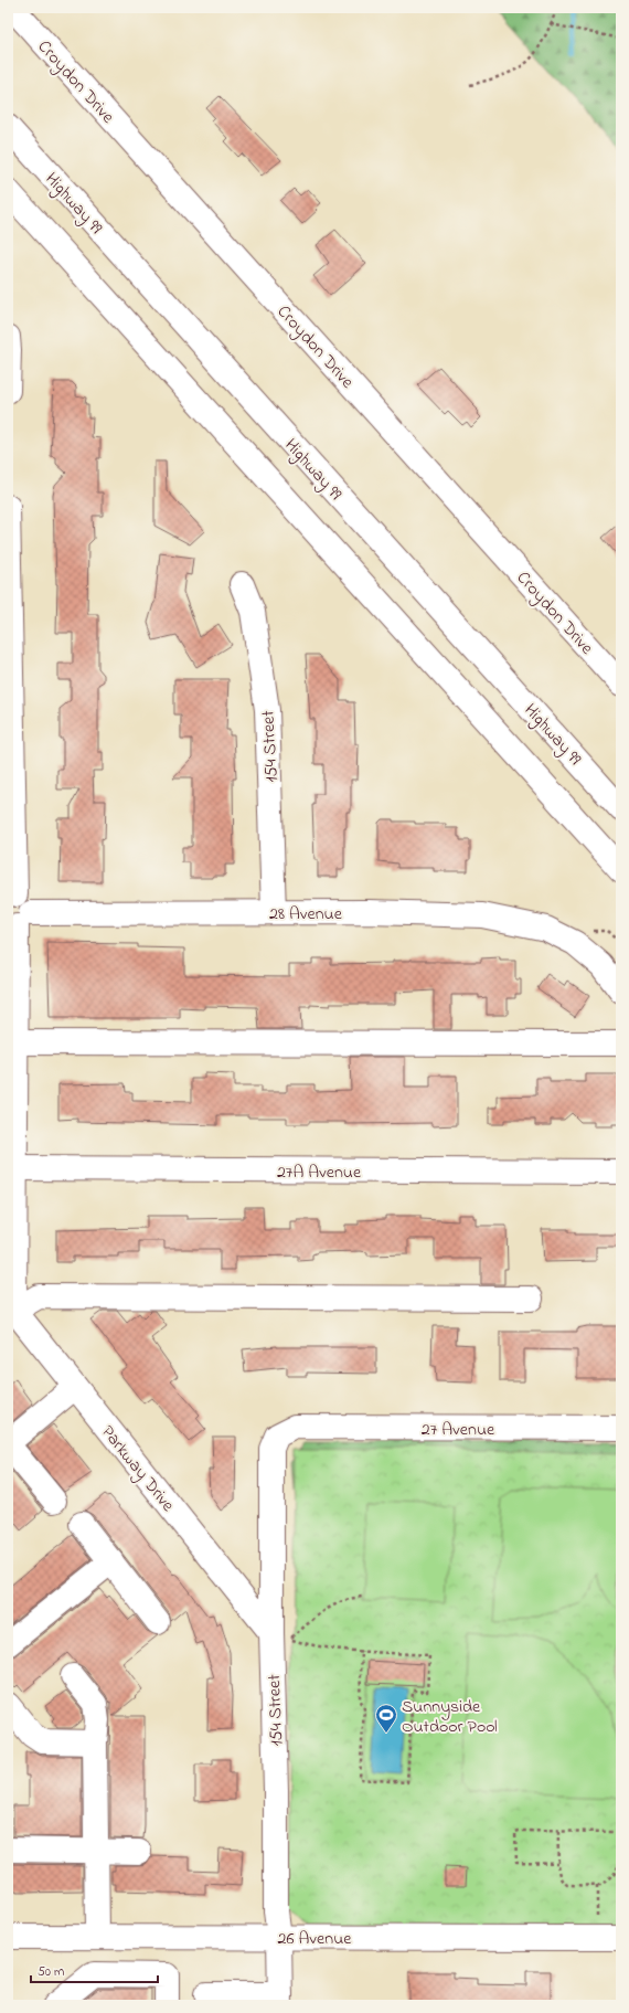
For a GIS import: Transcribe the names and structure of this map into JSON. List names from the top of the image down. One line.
{"streets":{"main road":["Croydon Drive","Highway 99","154 Street","28 Avenue","27A Avenue","27 Avenue","Parkway Drive","26 Avenue"]},"crossings":[["154 Street","28 Avenue"],["154 Street","27 Avenue"],["154 Street","Parkway Drive"],["154 Street","26 Avenue"]],"places":{"sports":["Sunnyside Outdoor Pool"]},"scale_bar":"50 m"}
